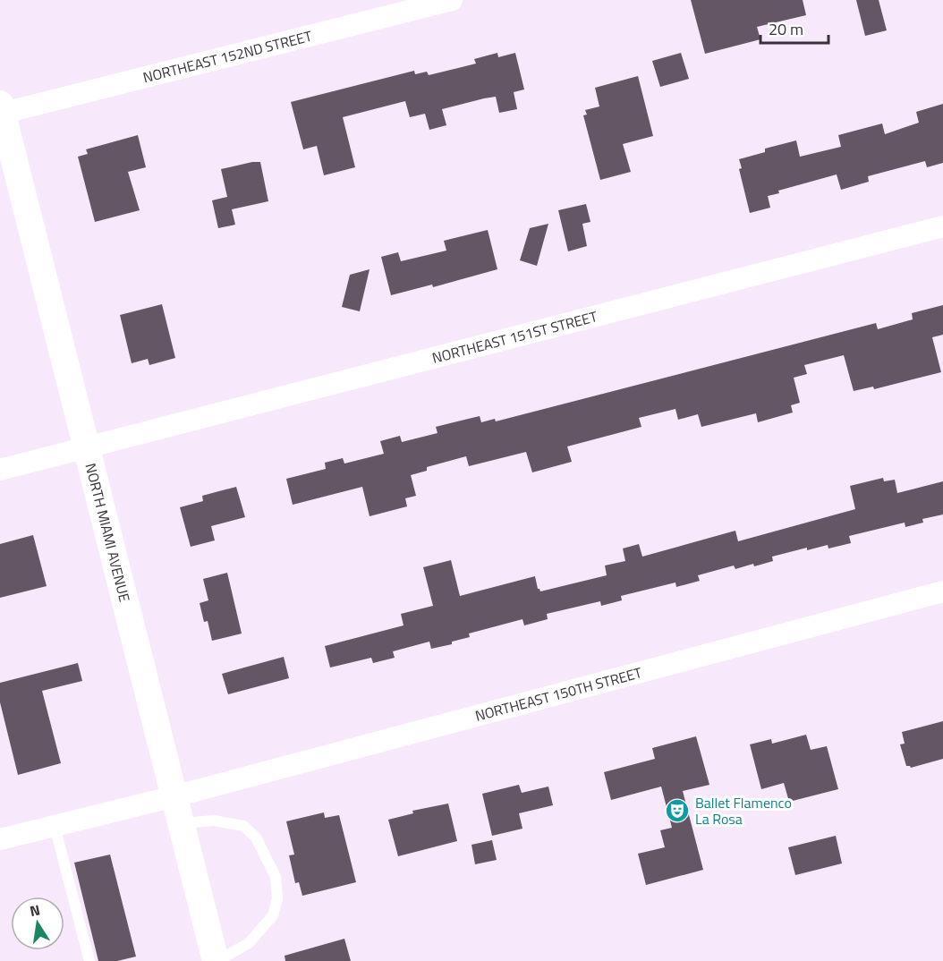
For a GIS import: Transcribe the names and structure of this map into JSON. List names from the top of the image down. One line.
{"streets":{"street":["NORTHEAST 152ND STREET","NORTHEAST 151ST STREET","NORTH MIAMI AVENUE","NORTHEAST 150TH STREET"]},"crossings":[["NORTHEAST 152ND STREET","NORTH MIAMI AVENUE"],["NORTHEAST 151ST STREET","NORTH MIAMI AVENUE"],["NORTH MIAMI AVENUE","NORTHEAST 150TH STREET"]],"places":{"theatre":["Ballet Flamenco La Rosa"]},"scale_bar":"20 m","north":"top"}
